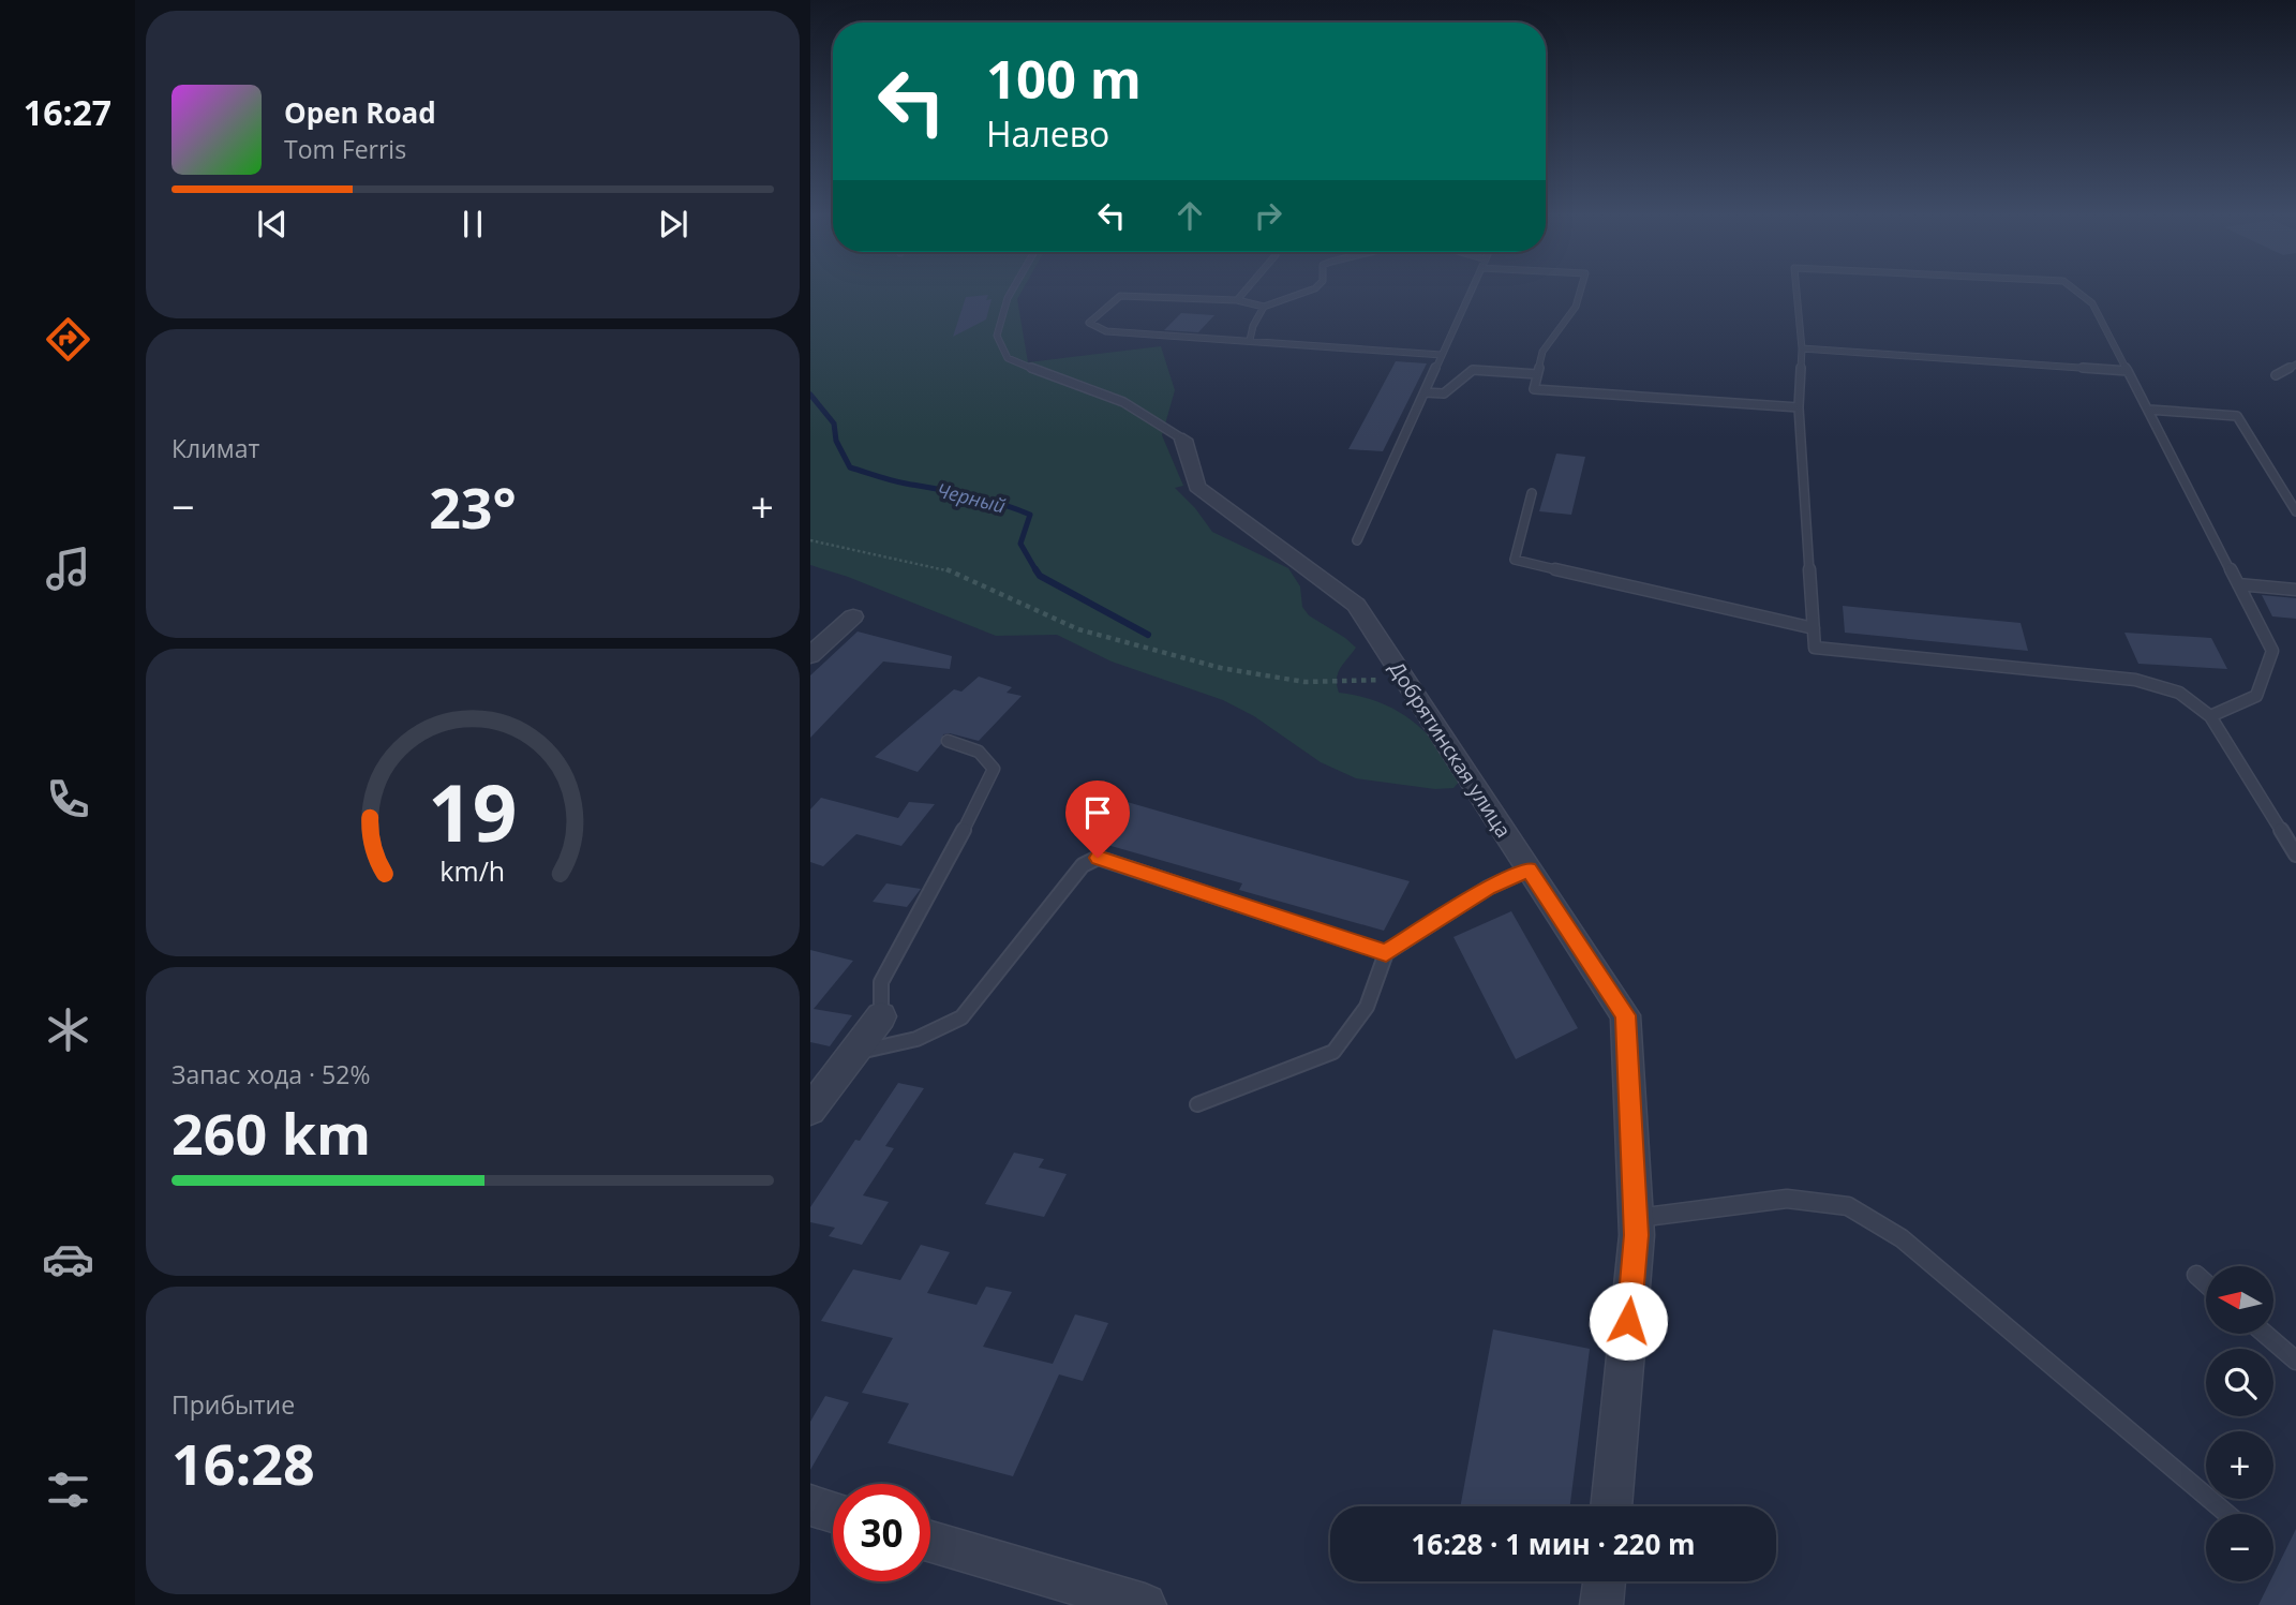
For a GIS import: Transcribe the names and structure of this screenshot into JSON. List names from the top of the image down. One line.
{"streets":{"street":["Добрятинская улица"]},"water":["Черный"],"north":"left","page":{"tabs":"16:27","turn":["100 m","Налево"],"song":["Open Road","Tom Ferris"],"tile":["Климат",["Запас хода · 52%","260 km"],["Прибытие","16:28"]],"heat":["−","23°","+"],"map_buttons":["+","−"],"limit":"30","trip":"16:28 · 1 мин · 220 m","gauge":["19","km/h"]}}
